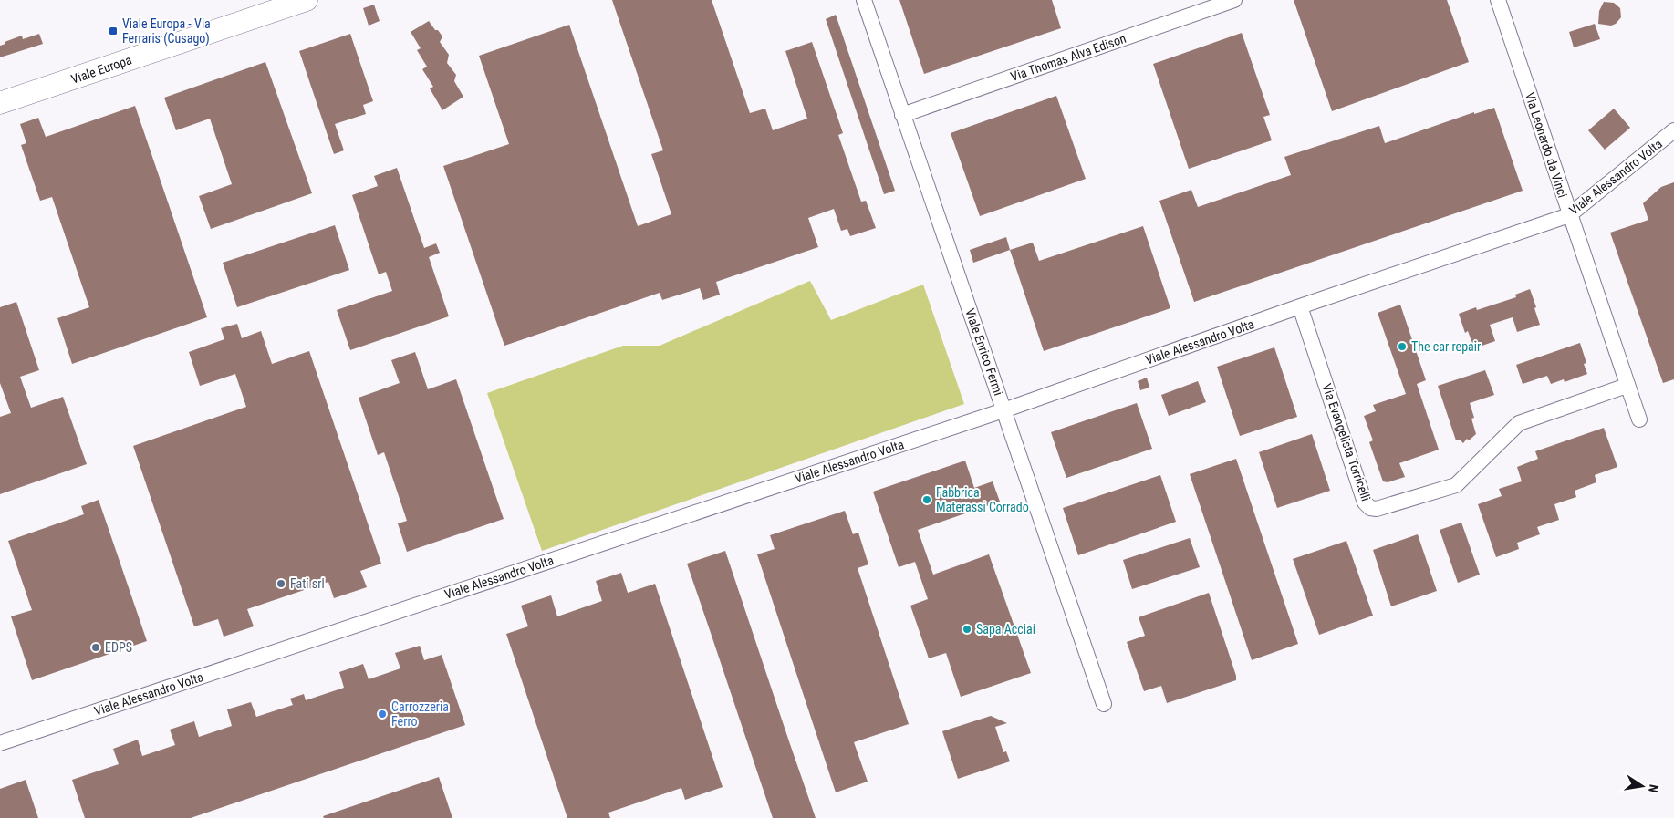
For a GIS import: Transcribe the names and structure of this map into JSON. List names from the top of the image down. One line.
{"streets":{"main road":["Viale Europa"],"street":["Via Thomas Alva Edison","Via Leonardo da Vinci","Viale Alessandro Volta","Viale Enrico Fermi","Via Evangelista Torricelli"]},"crossings":[["Via Thomas Alva Edison","Viale Enrico Fermi"],["Via Leonardo da Vinci","Viale Alessandro Volta"],["Via Leonardo da Vinci","Via Evangelista Torricelli"],["Viale Alessandro Volta","Viale Enrico Fermi"],["Viale Alessandro Volta","Via Evangelista Torricelli"]],"places":{"transit":["Viale Europa - Via Ferraris (Cusago)"],"other":["The car repair","Fabbrica Materassi Corrado","Fati srl","Sapa Acciai","EDPS","Carrozzeria Ferro"]},"north":"right"}
